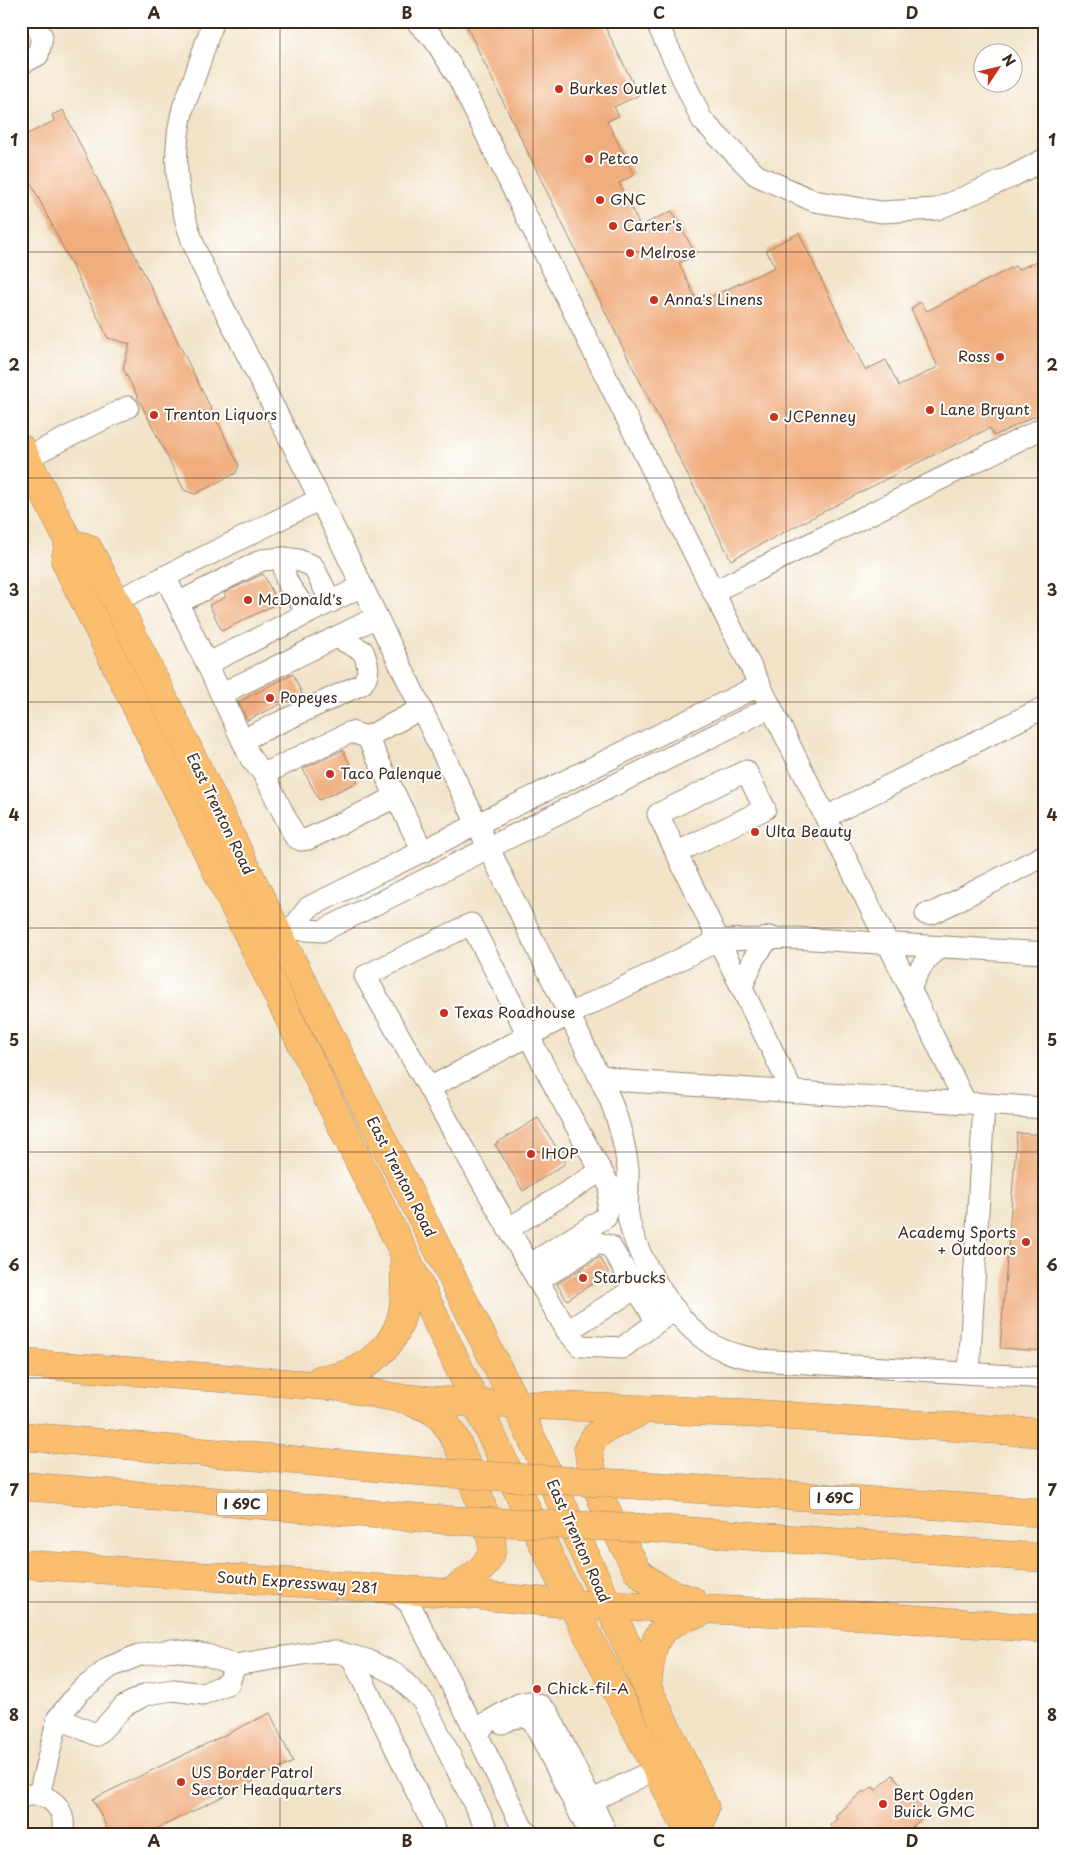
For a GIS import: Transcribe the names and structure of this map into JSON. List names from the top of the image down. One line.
{"streets":{"main road":["East Trenton Road","I 69C","South Expressway 281"]},"crossings":[["East Trenton Road","South Expressway 281"]],"places":["Burkes Outlet","Petco","GNC","Carter's","Melrose","Anna's Linens","Ross","Lane Bryant","Trenton Liquors","JCPenney","McDonald's","Popeyes","Taco Palenque","Ulta Beauty","Texas Roadhouse","IHOP","Academy Sports + Outdoors","Starbucks","Chick-fil-A","US Border Patrol Sector Headquarters","Bert Ogden Buick GMC"],"north":"top right","grid":{"columns":["A","B","C","D"],"rows":["1","2","3","4","5","6","7","8"]}}
